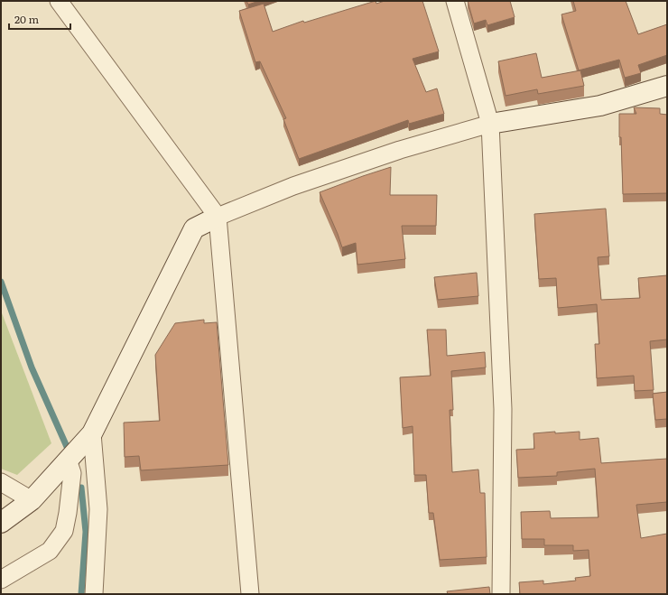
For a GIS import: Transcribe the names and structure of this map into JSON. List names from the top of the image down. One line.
{"scale_bar":"20 m"}
